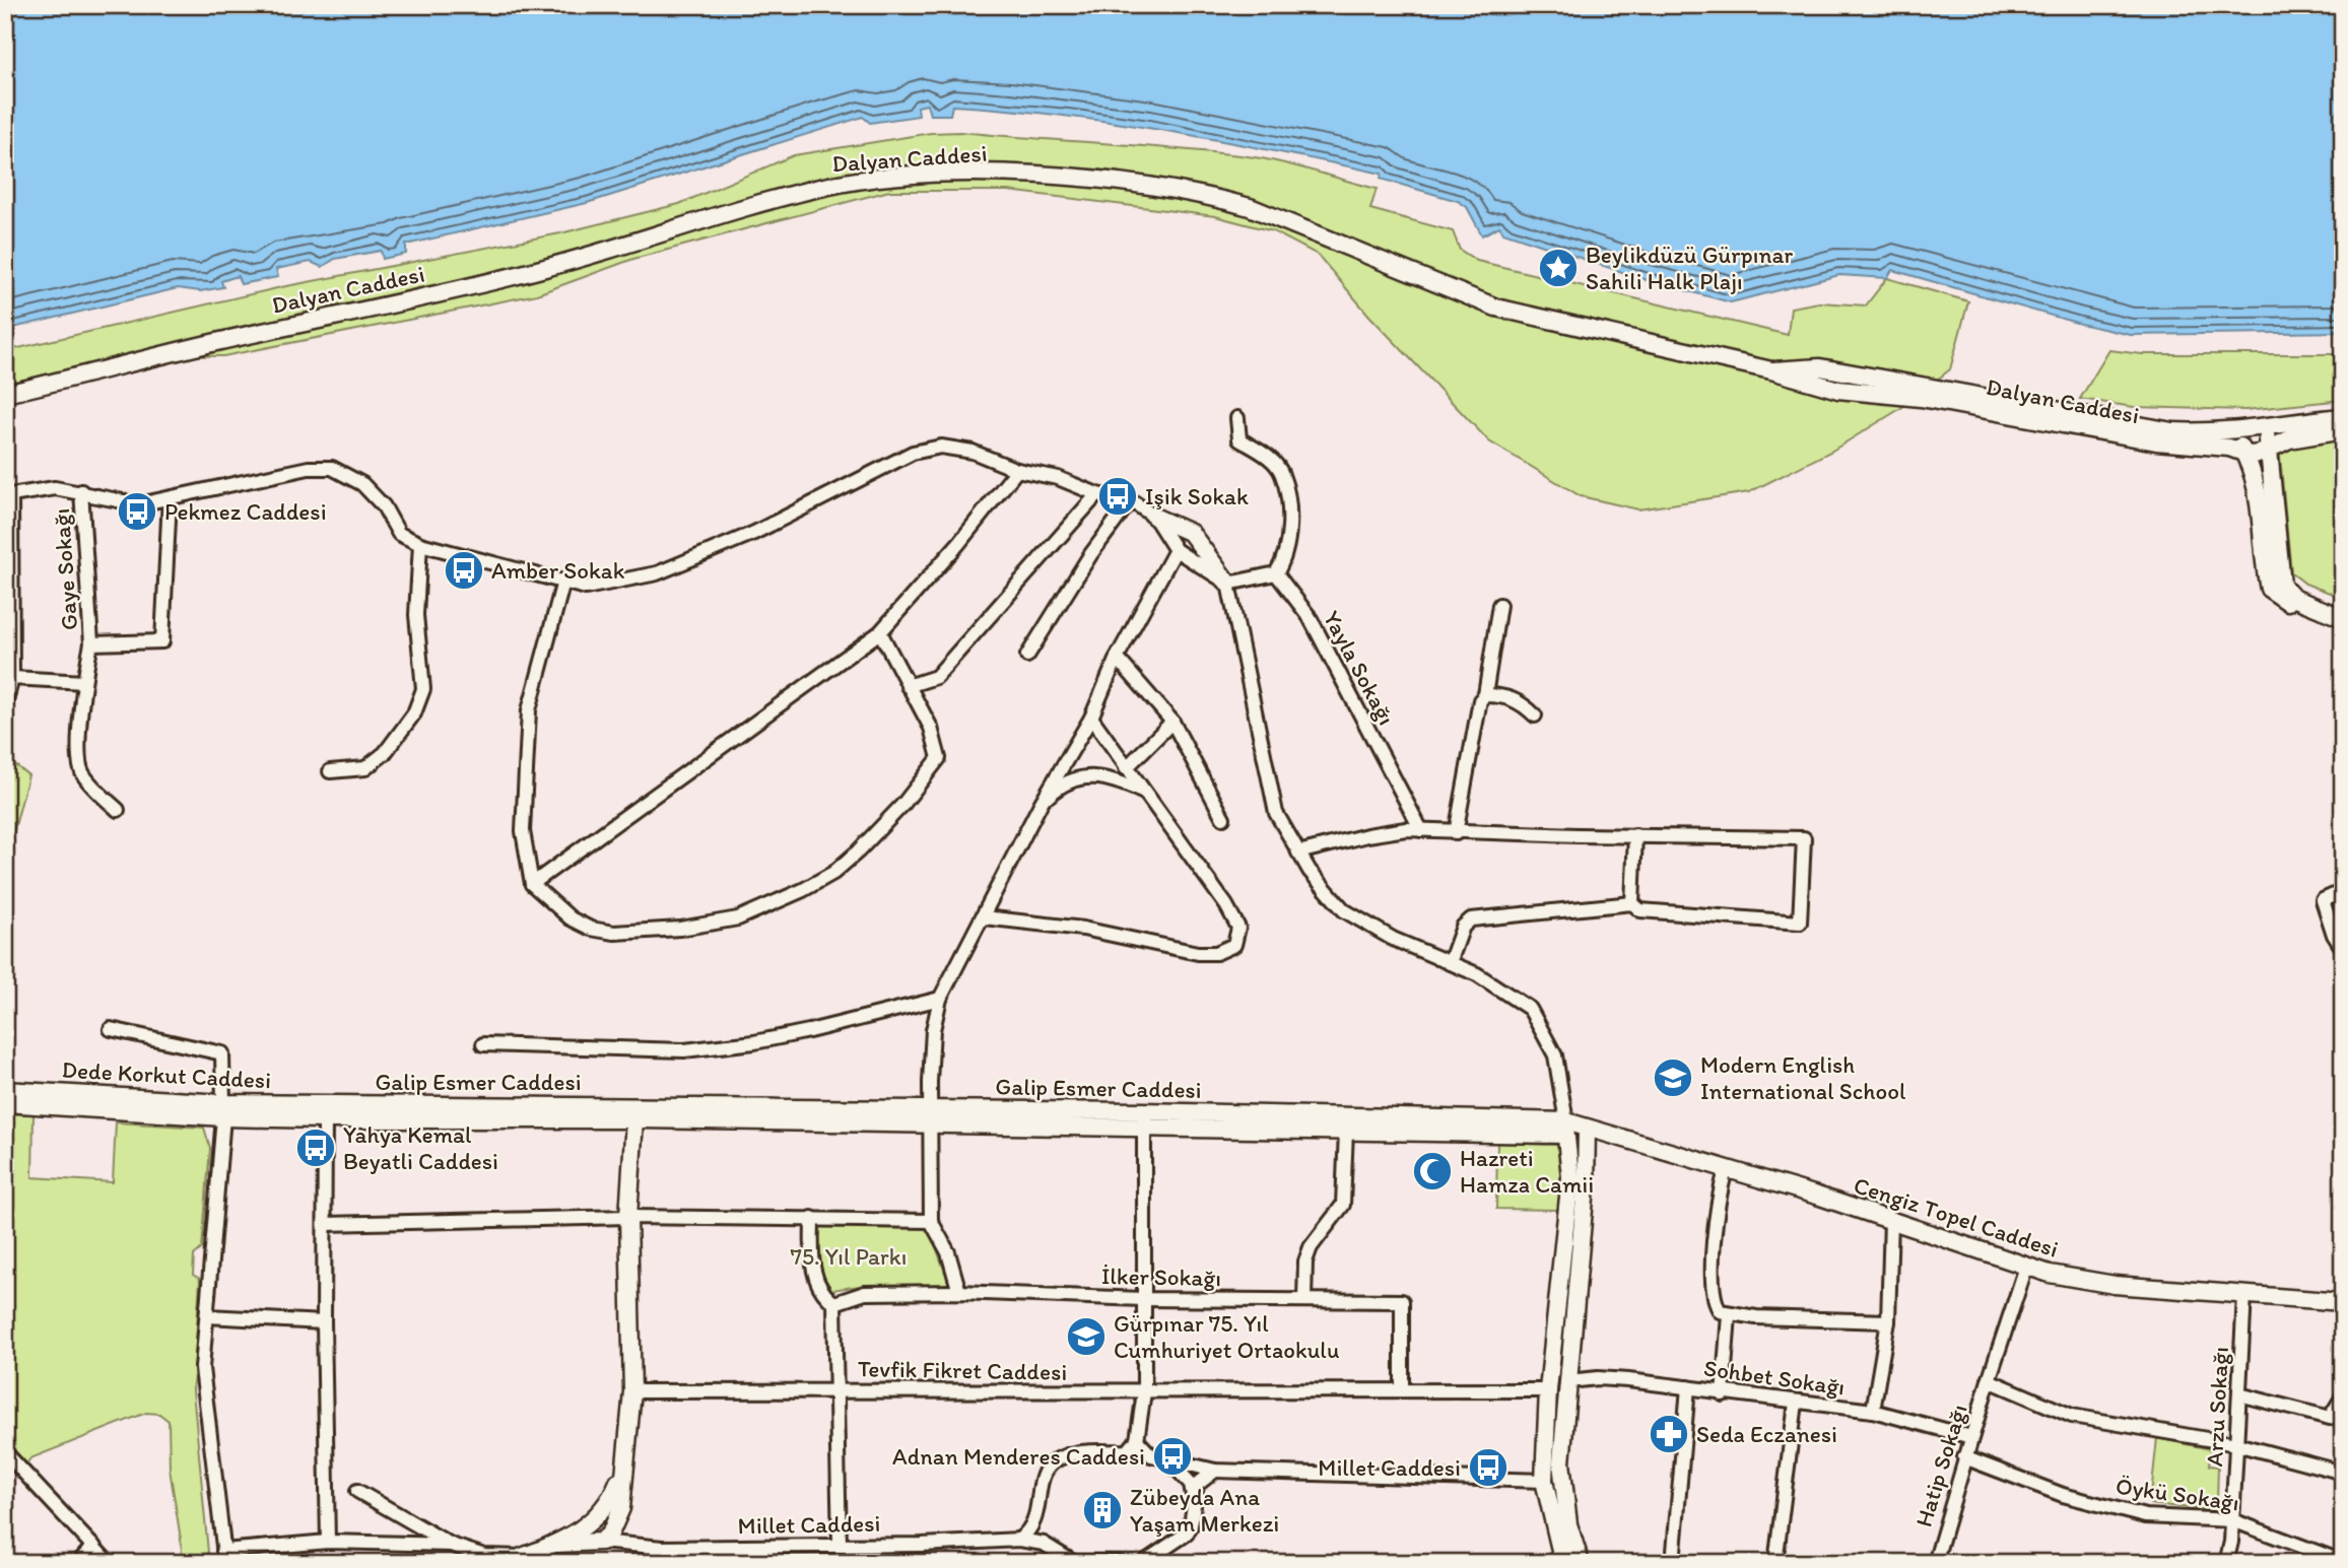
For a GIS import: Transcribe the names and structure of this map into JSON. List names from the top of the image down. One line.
{"streets":{"street":["Dalyan Caddesi","Gaye Sokağı","Yayla Sokağı","Dede Korkut Caddesi","Galip Esmer Caddesi","Cengiz Topel Caddesi","İlker Sokağı","Tevfik Fikret Caddesi","Sohbet Sokağı","Arzu Sokağı","Hatip Sokağı","Öykü Sokağı","Millet Caddesi"]},"crossings":[["Dede Korkut Caddesi","Galip Esmer Caddesi"],["Galip Esmer Caddesi","Cengiz Topel Caddesi"],["Cengiz Topel Caddesi","Arzu Sokağı"],["Cengiz Topel Caddesi","Hatip Sokağı"],["İlker Sokağı","Tevfik Fikret Caddesi"],["Sohbet Sokağı","Hatip Sokağı"],["Arzu Sokağı","Öykü Sokağı"],["Hatip Sokağı","Öykü Sokağı"]],"parks":["75. Yıl Parkı"],"places":{"place":["Beylikdüzü Gürpınar Sahili Halk Plajı"],"bus stop":["Işik Sokak","Pekmez Caddesi","Amber Sokak","Yahya Kemal Beyatli Caddesi","Adnan Menderes Caddesi","Millet Caddesi"],"school or university":["Modern English International School","Gürpınar 75. Yıl Cumhuriyet Ortaokulu"],"mosque":["Hazreti Hamza Camii"],"pharmacy":["Seda Eczanesi"],"building":["Zübeyda Ana Yaşam Merkezi"]}}
